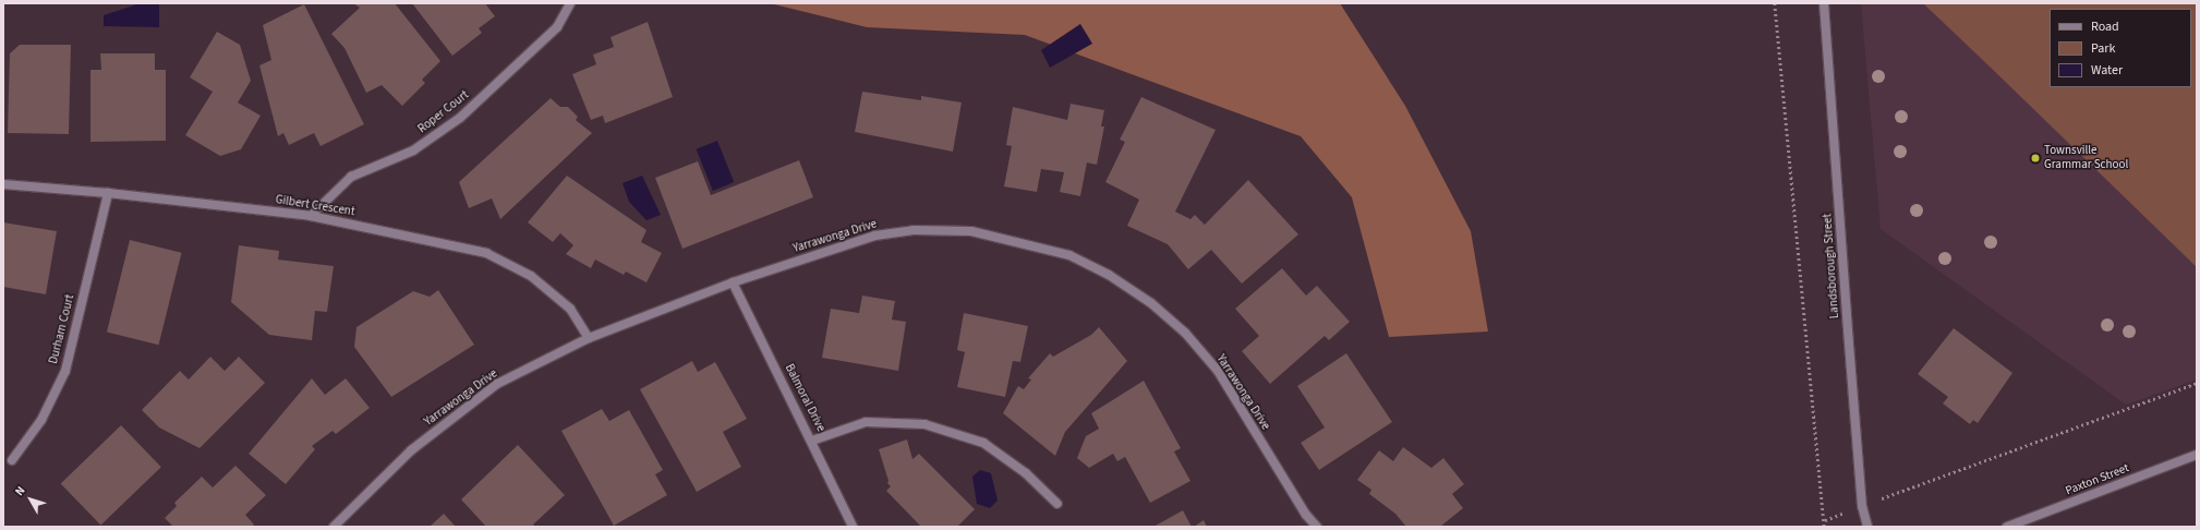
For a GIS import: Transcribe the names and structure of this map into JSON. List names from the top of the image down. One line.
{"streets":{"street":["Roper Court","Gilbert Crescent","Yarrawonga Drive","Landsborough Street","Durham Court","Balmoral Drive","Paxton Street"]},"crossings":[["Roper Court","Gilbert Crescent"],["Gilbert Crescent","Yarrawonga Drive"],["Gilbert Crescent","Durham Court"],["Yarrawonga Drive","Balmoral Drive"]],"places":["Townsville Grammar School"],"legend":["Road","Park","Water"],"north":"top left"}
